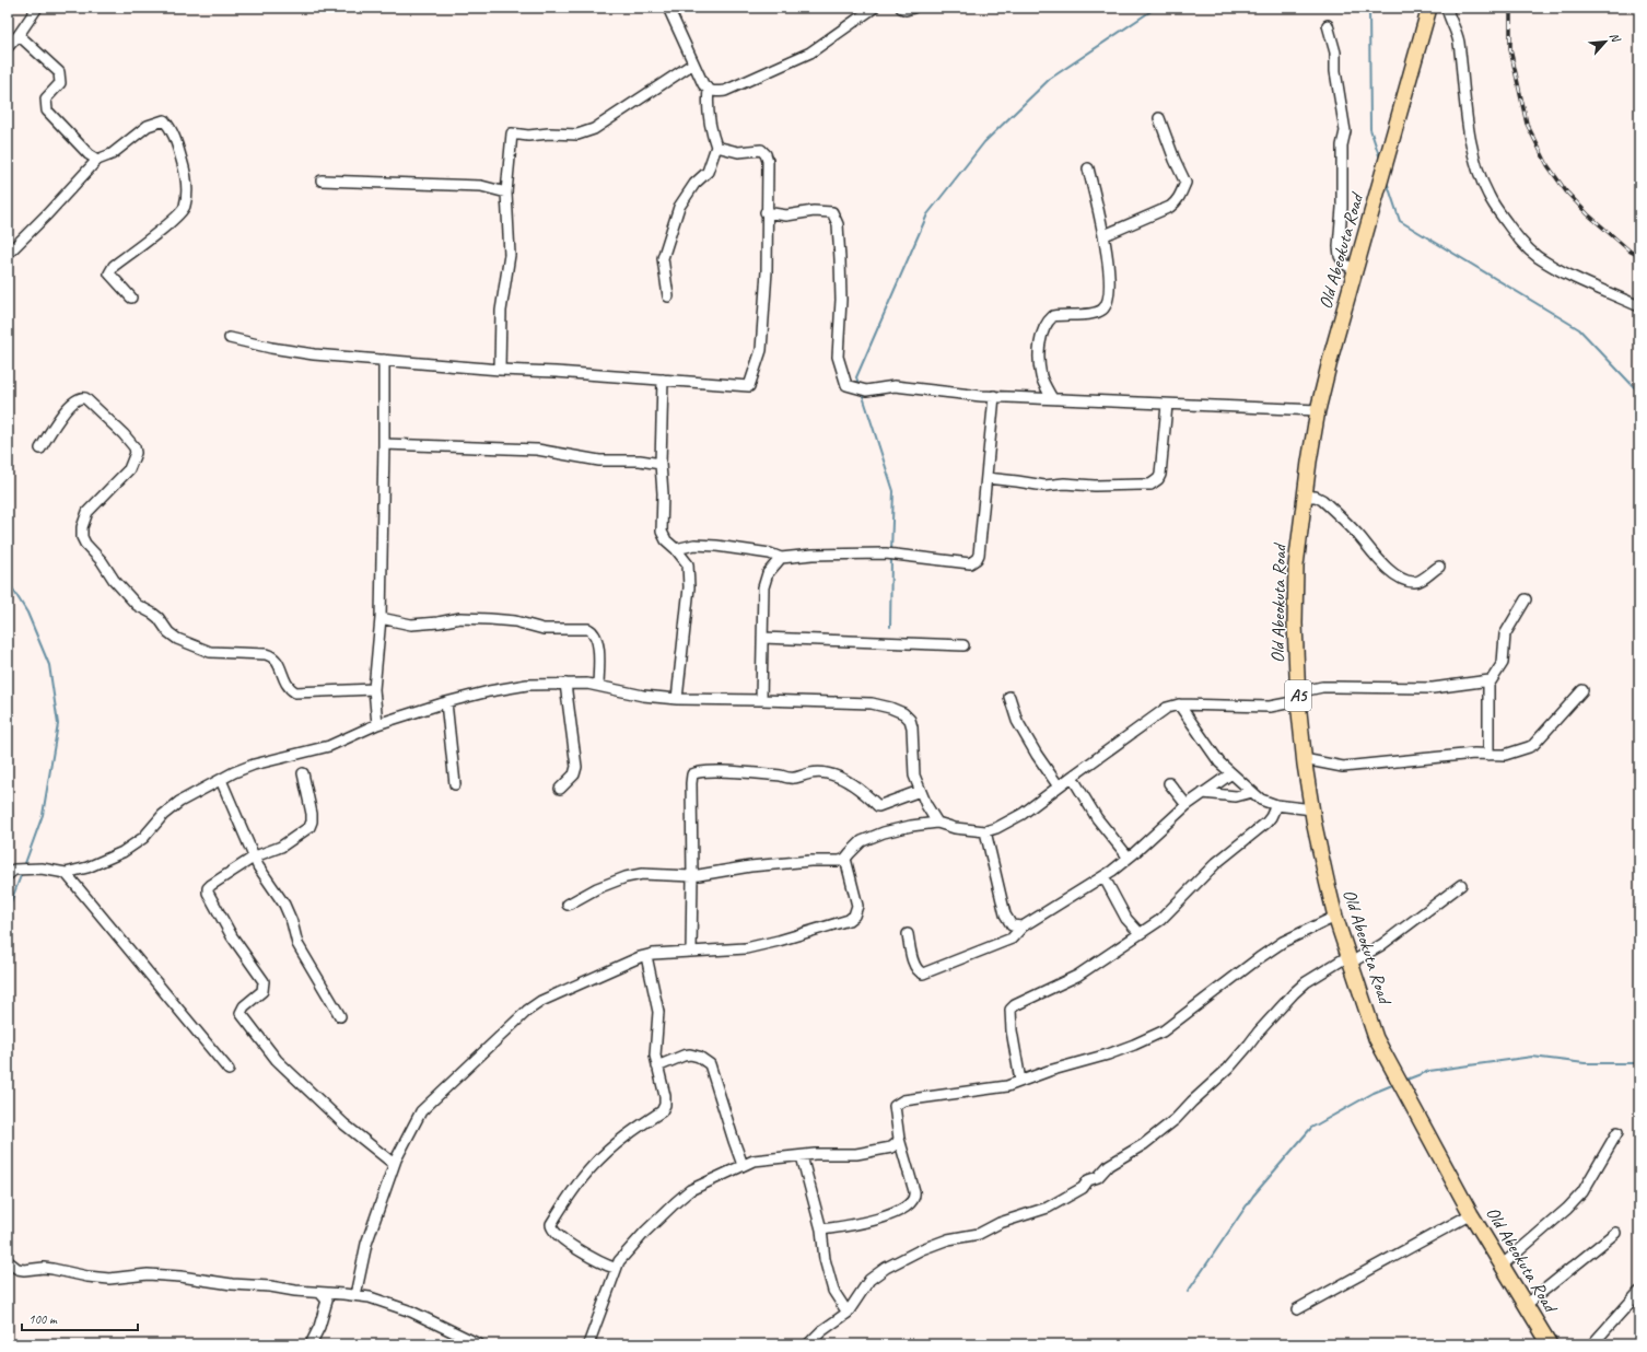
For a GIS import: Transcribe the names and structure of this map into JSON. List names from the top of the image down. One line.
{"streets":{"highway":["Old Abeokuta Road","A5"]},"scale_bar":"100 m","north":"top right"}
